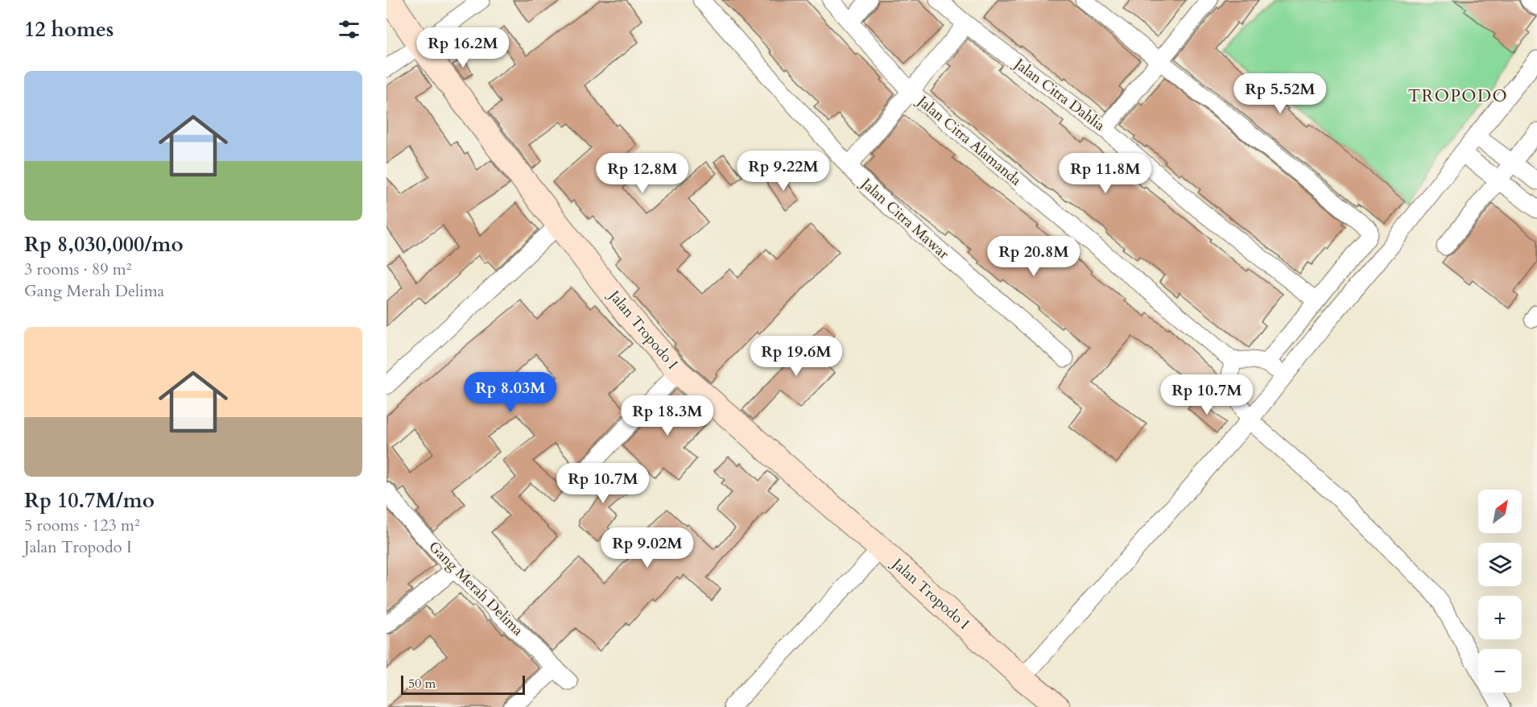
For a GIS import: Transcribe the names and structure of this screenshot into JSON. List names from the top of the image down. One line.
{"streets":{"street":["Jalan Citra Dahlia","Jalan Citra Alamanda","Jalan Citra Mawar","Jalan Tropodo I","Gang Merah Delima"]},"districts":["TROPODO"],"scale_bar":"50 m","north":"top right","page":{"heading":"12 homes","price":["Rp 16.2M","Rp 5.52M","Rp 9.22M","Rp 12.8M","Rp 11.8M","Rp 20.8M","Rp 19.6M","Rp 8.03M","Rp 10.7M","Rp 18.3M","Rp 10.7M","Rp 9.02M"],"list":[{"name":"Rp 8,030,000/mo","note":"3 rooms · 89 m² · Gang Merah Delima"},{"name":"Rp 10.7M/mo","note":"5 rooms · 123 m² · Jalan Tropodo I"}],"map_buttons":["+","−"],"scale":"50 m"}}
